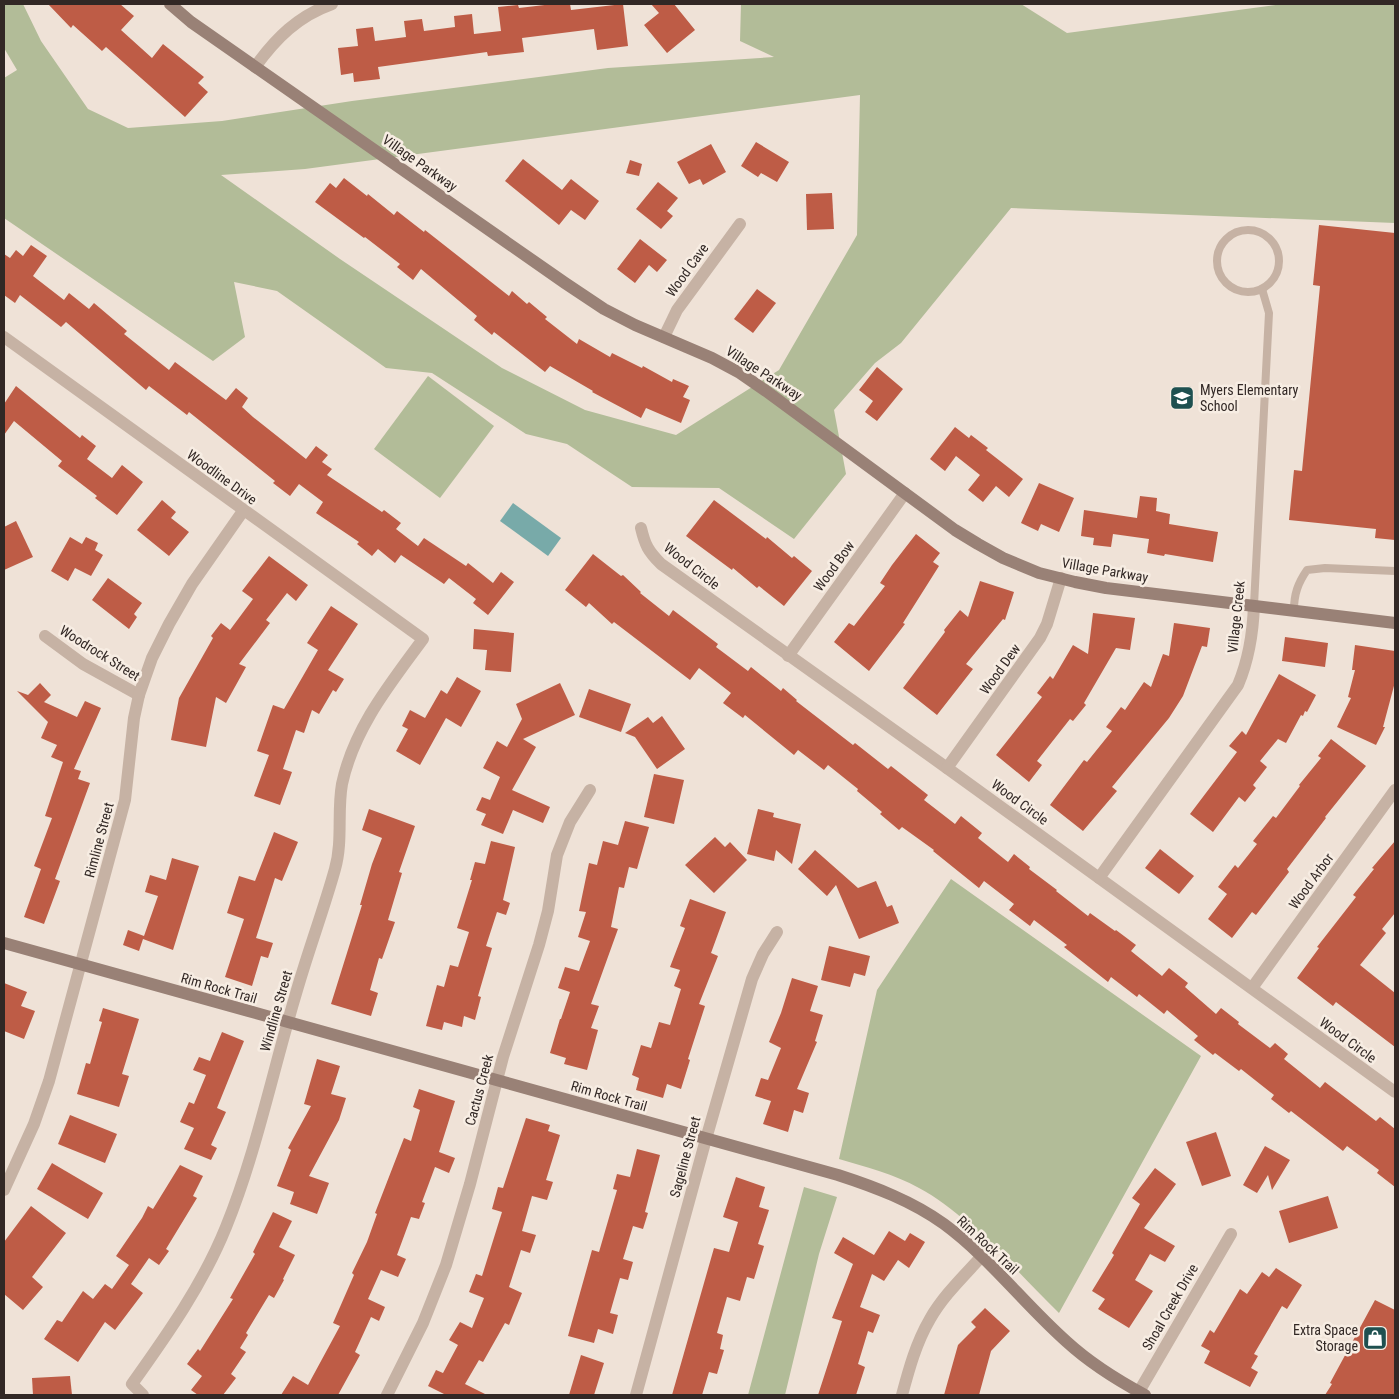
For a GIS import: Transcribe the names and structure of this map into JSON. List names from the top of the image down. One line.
{"streets":{"street":["Village Parkway","Wood Cave","Woodline Drive","Wood Circle","Wood Bow","Village Creek","Woodrock Street","Wood Dew","Rimline Street","Wood Arbor","Rim Rock Trail","Windline Street","Cactus Creek","Sageline Street","Shoal Creek Drive"]},"crossings":[["Village Parkway","Wood Cave"],["Village Parkway","Wood Bow"],["Village Parkway","Village Creek"],["Village Parkway","Wood Dew"],["Woodline Drive","Rimline Street"],["Woodline Drive","Windline Street"],["Wood Circle","Wood Bow"],["Wood Circle","Village Creek"],["Wood Circle","Wood Dew"],["Wood Circle","Wood Arbor"],["Woodrock Street","Rimline Street"],["Rimline Street","Rim Rock Trail"],["Rim Rock Trail","Windline Street"],["Rim Rock Trail","Cactus Creek"],["Rim Rock Trail","Sageline Street"],["Rim Rock Trail","Shoal Creek Drive"]],"places":{"school or university":["Myers Elementary School"],"shop":["Extra Space Storage"]}}
